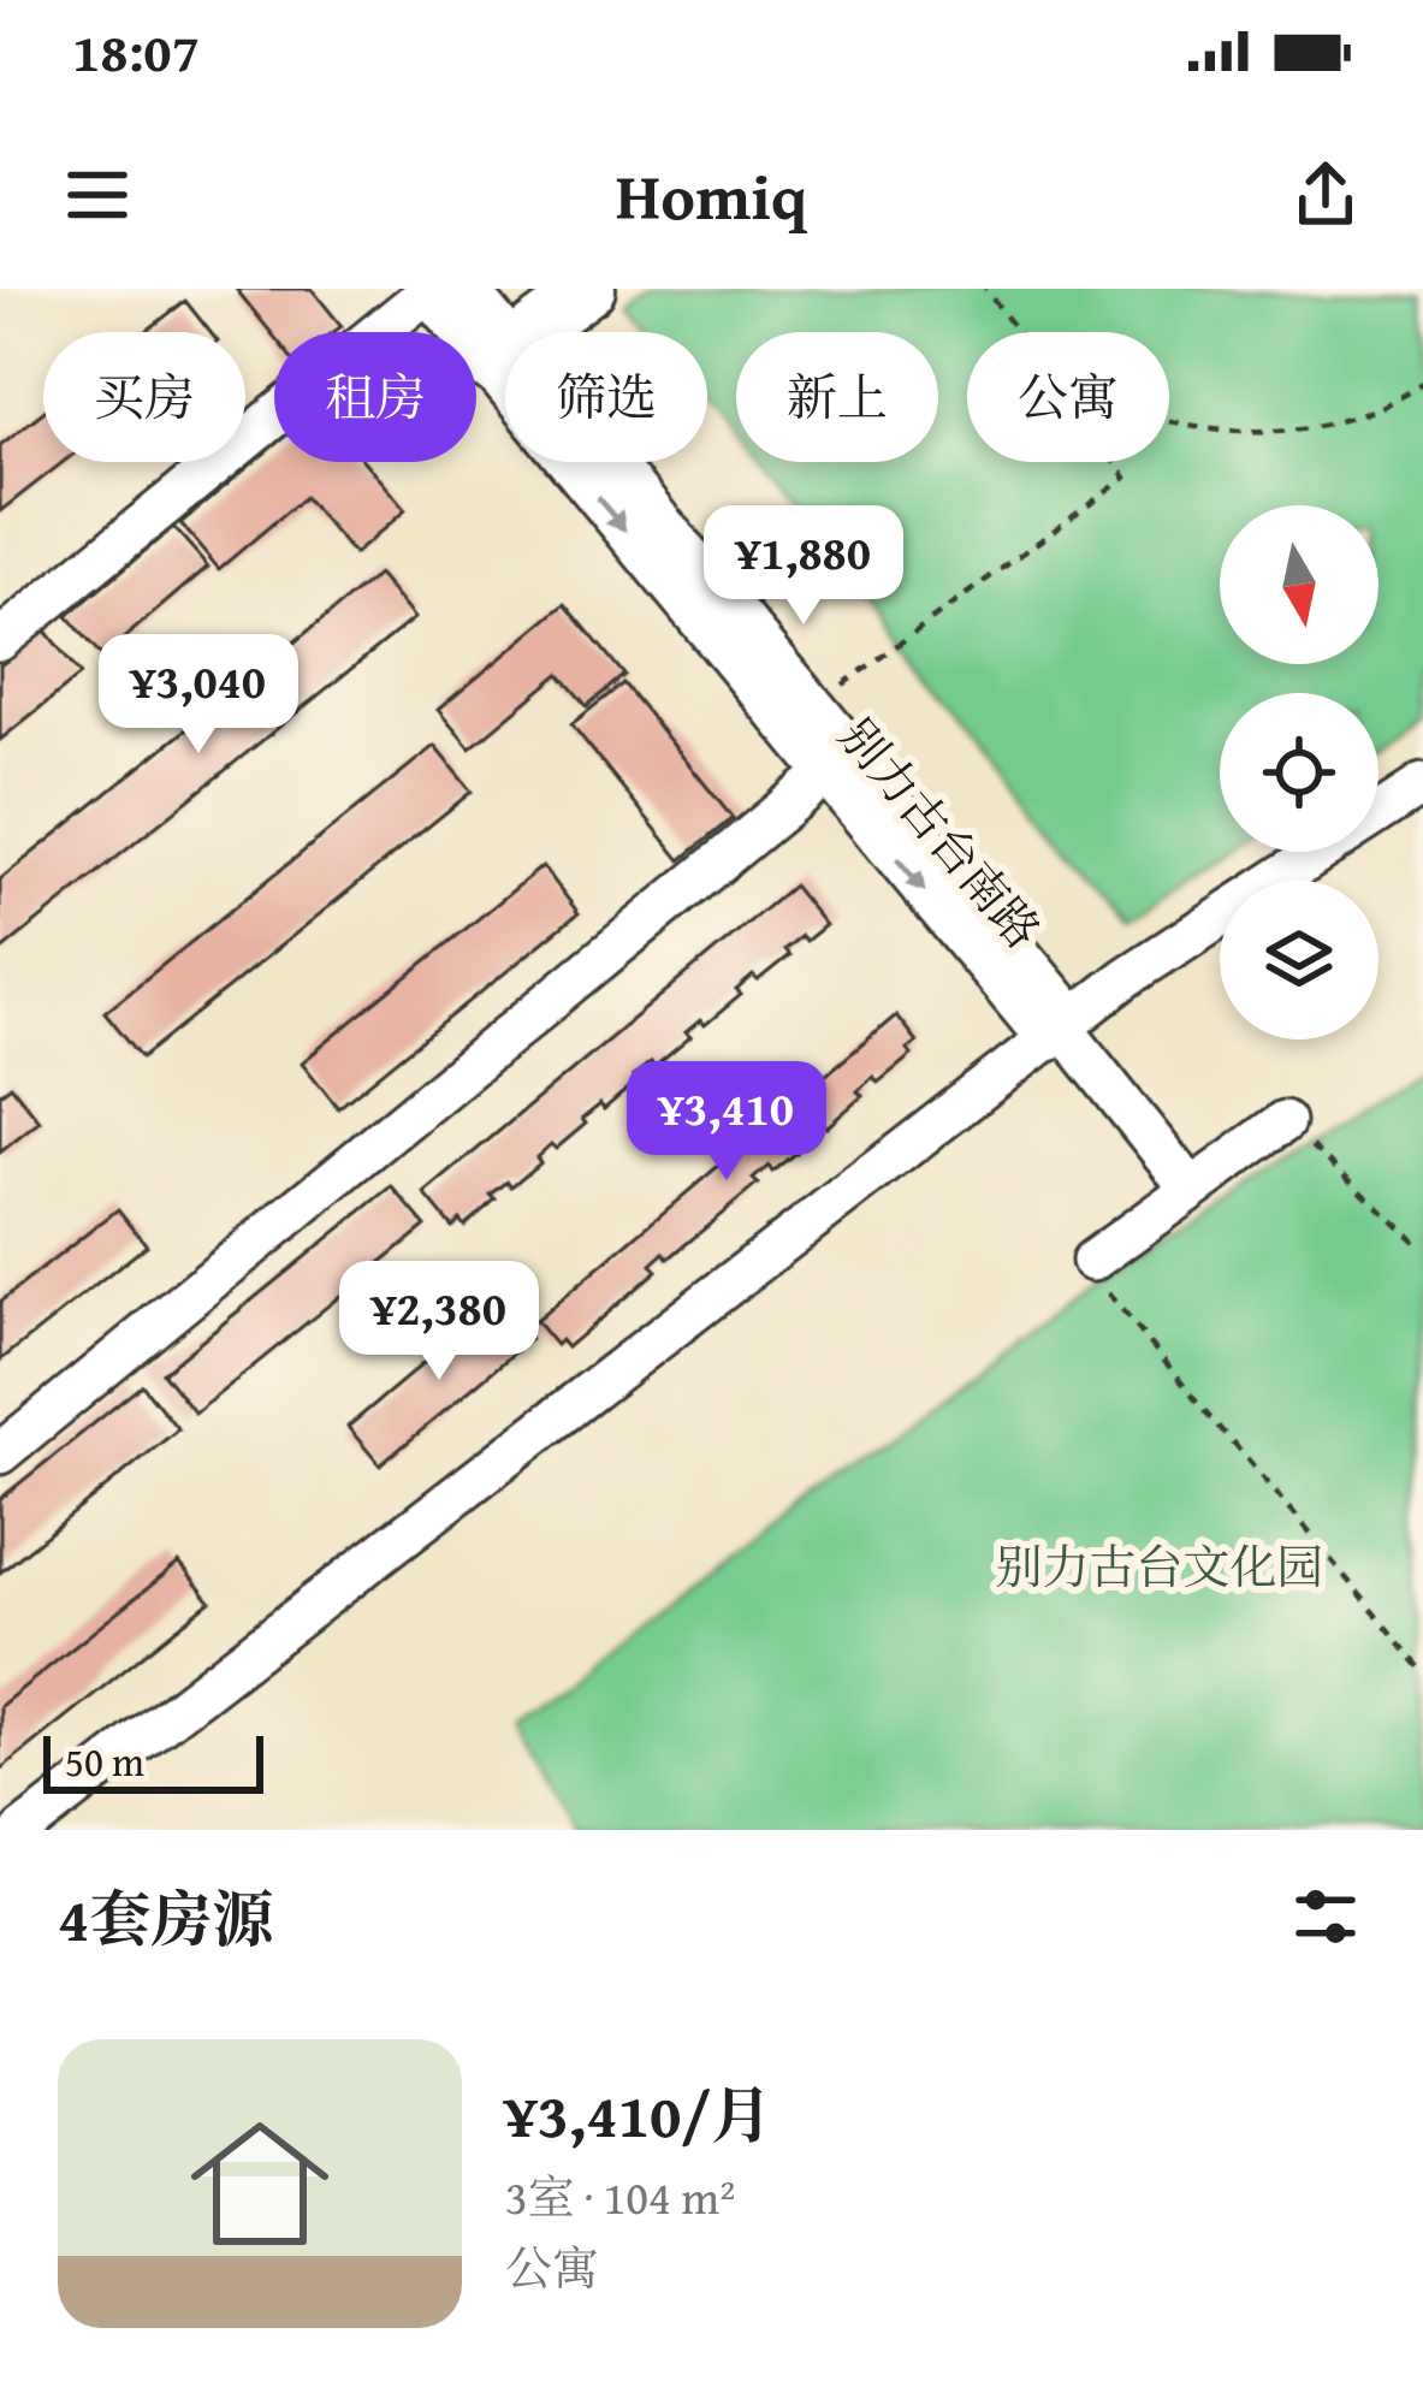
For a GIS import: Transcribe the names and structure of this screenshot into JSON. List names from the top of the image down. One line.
{"streets":{"street":["别力古台南路"]},"parks":["别力古台文化园"],"scale_bar":"50 m","north":"bottom","page":{"status":"18:07","header":"Homiq","chip":["买房","租房","筛选","新上","公寓"],"price":["¥1,880","¥3,040","¥3,410","¥2,380"],"scale":"50 m","heading":"4套房源","list":[{"name":"¥3,410/月","note":"3室 · 104 m² · 公寓"}]}}
